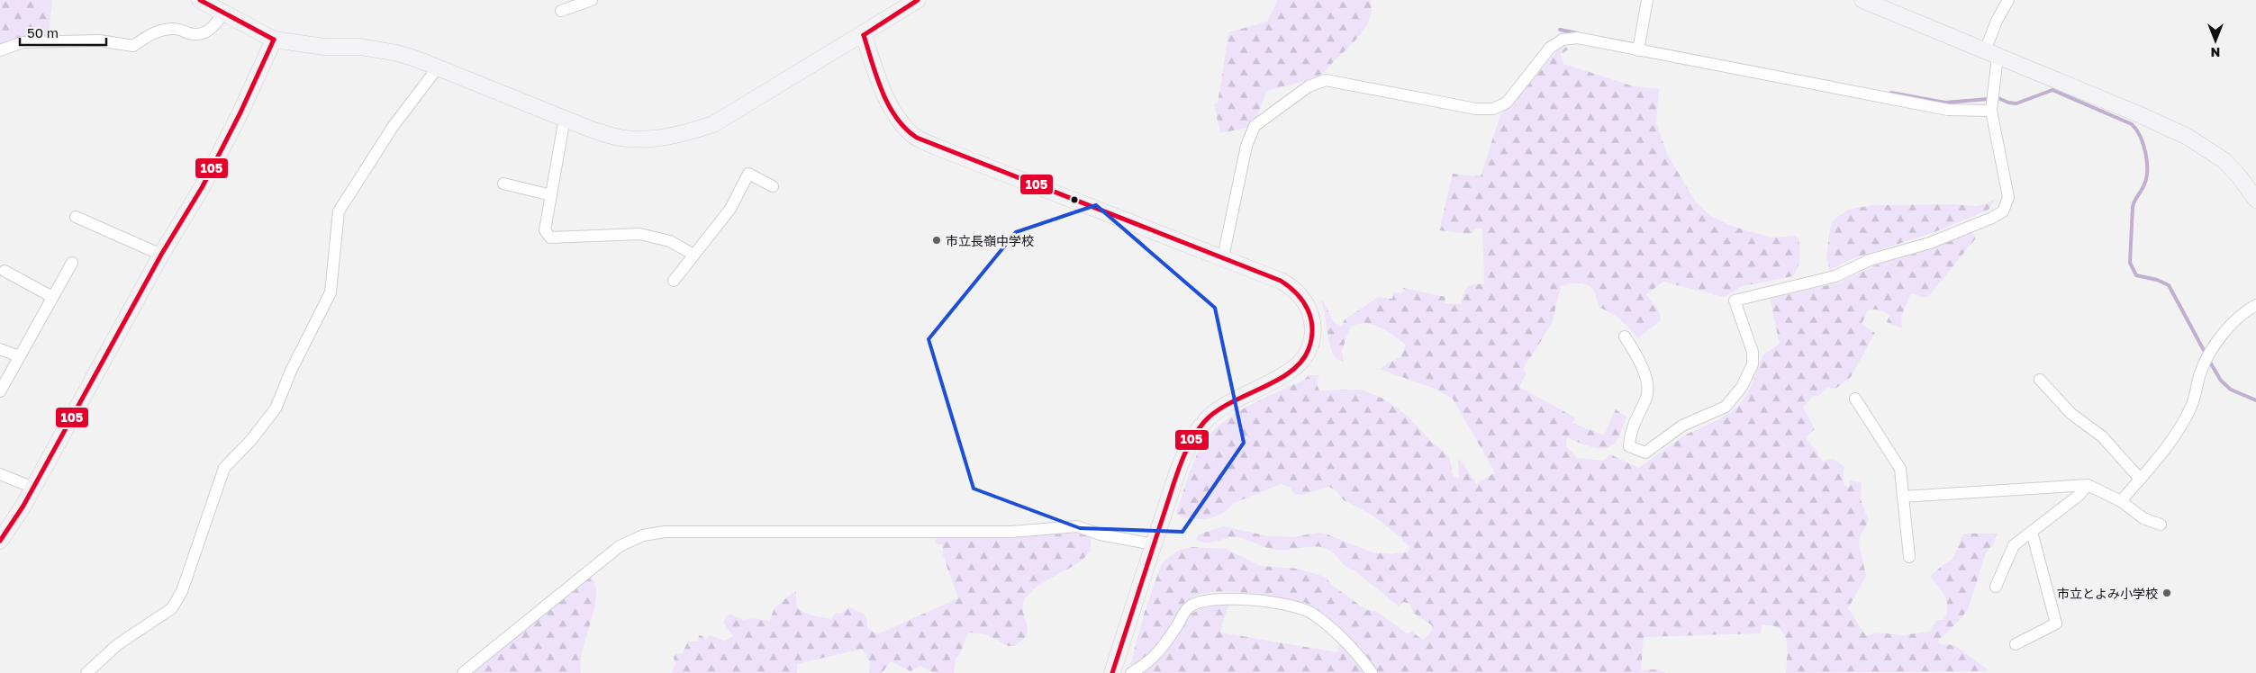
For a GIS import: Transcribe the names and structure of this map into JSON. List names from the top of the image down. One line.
{"places":["市立長嶺中学校","市立とよみ小学校"],"lines":["transit line 105"],"scale_bar":"50 m","north":"bottom"}
